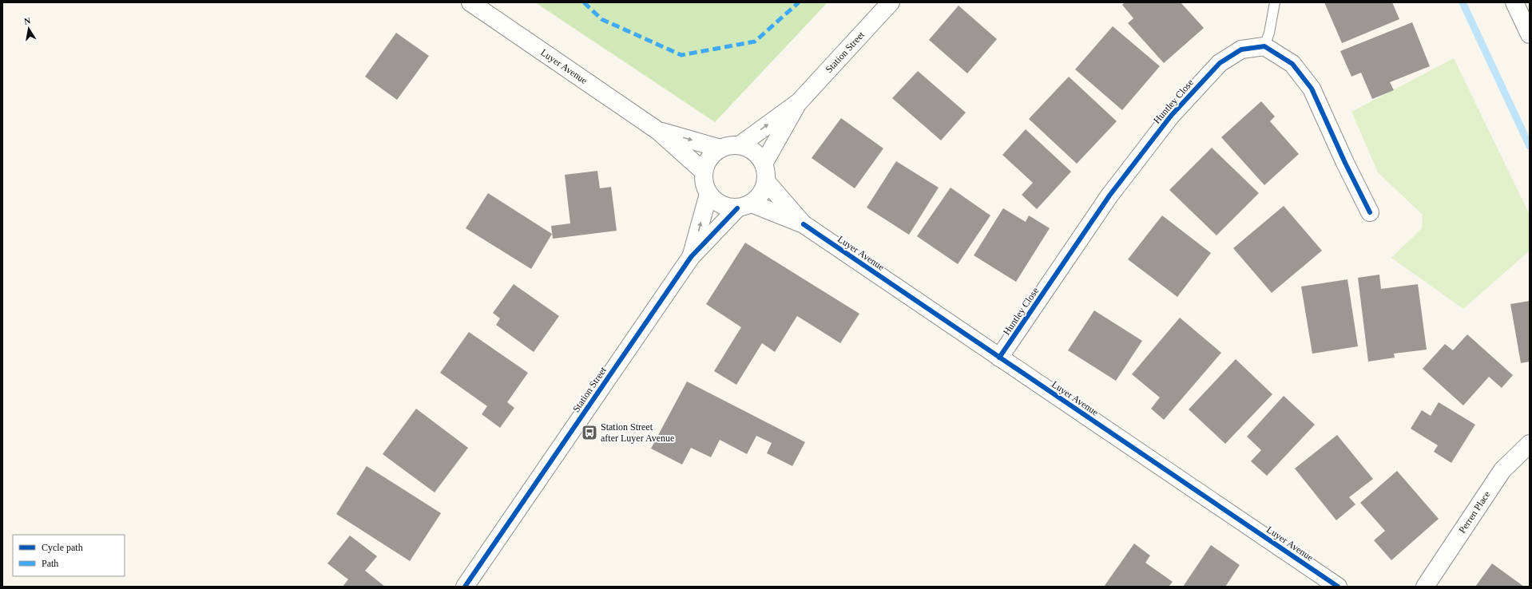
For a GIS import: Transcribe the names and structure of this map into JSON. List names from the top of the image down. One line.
{"streets":{"street":["Station Street","Luyer Avenue","Huntley Close","Perren Place"]},"crossings":[["Station Street","Luyer Avenue"],["Luyer Avenue","Huntley Close"]],"places":{"bus stop":["Station Street after Luyer Avenue"]},"legend":["Cycle path","Path"],"north":"top"}
